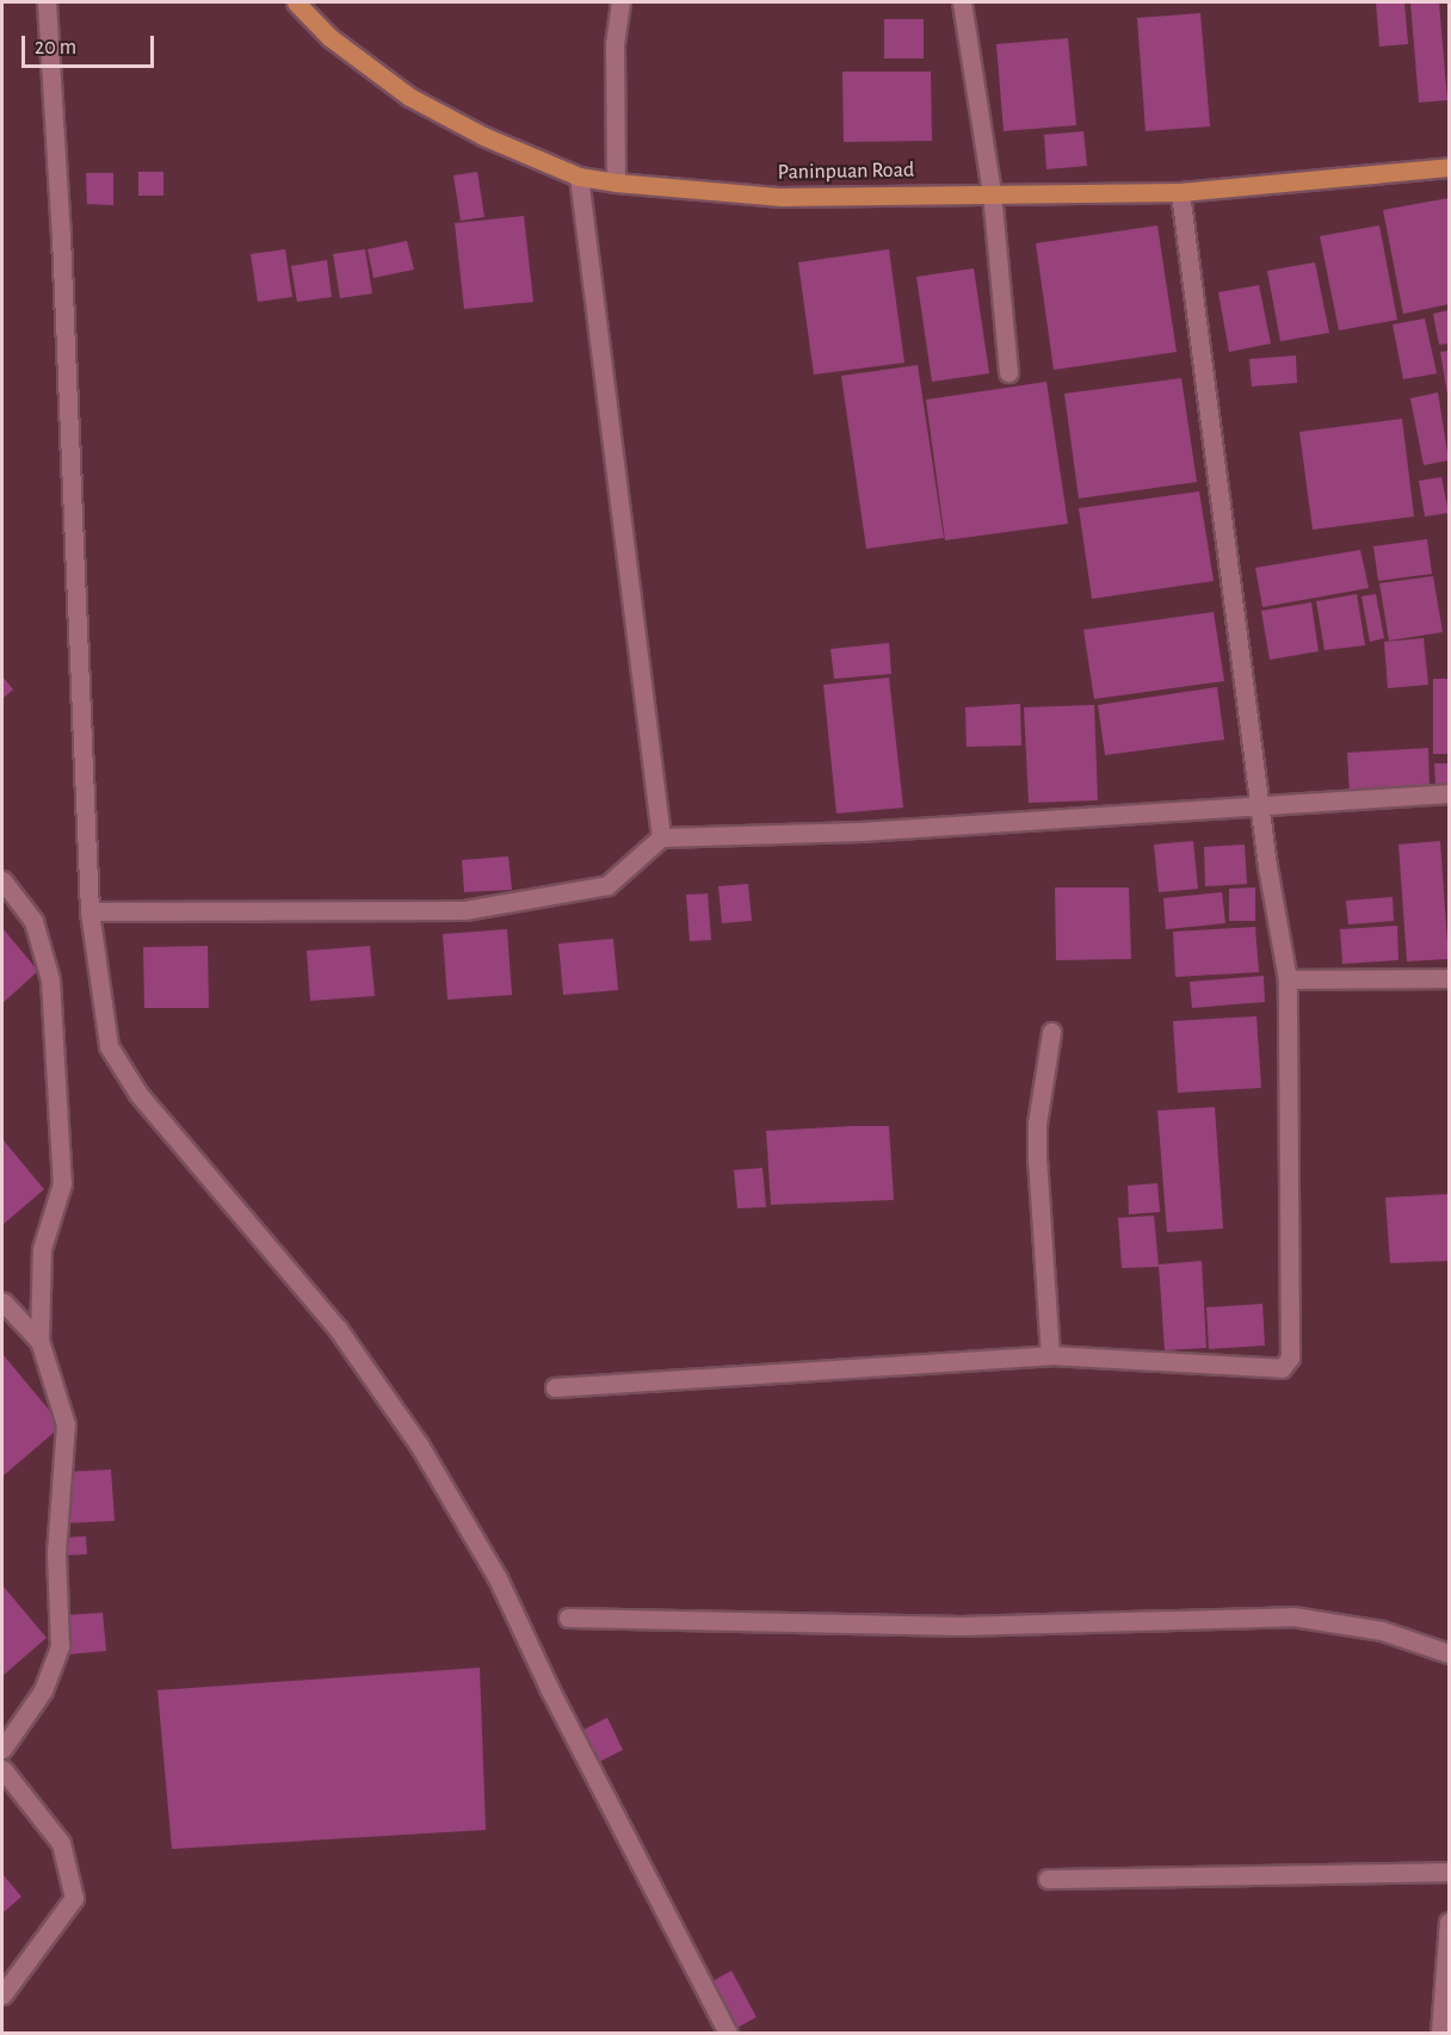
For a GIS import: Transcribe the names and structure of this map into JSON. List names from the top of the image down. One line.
{"streets":{"main road":["Paninpuan Road"]},"scale_bar":"20 m"}
